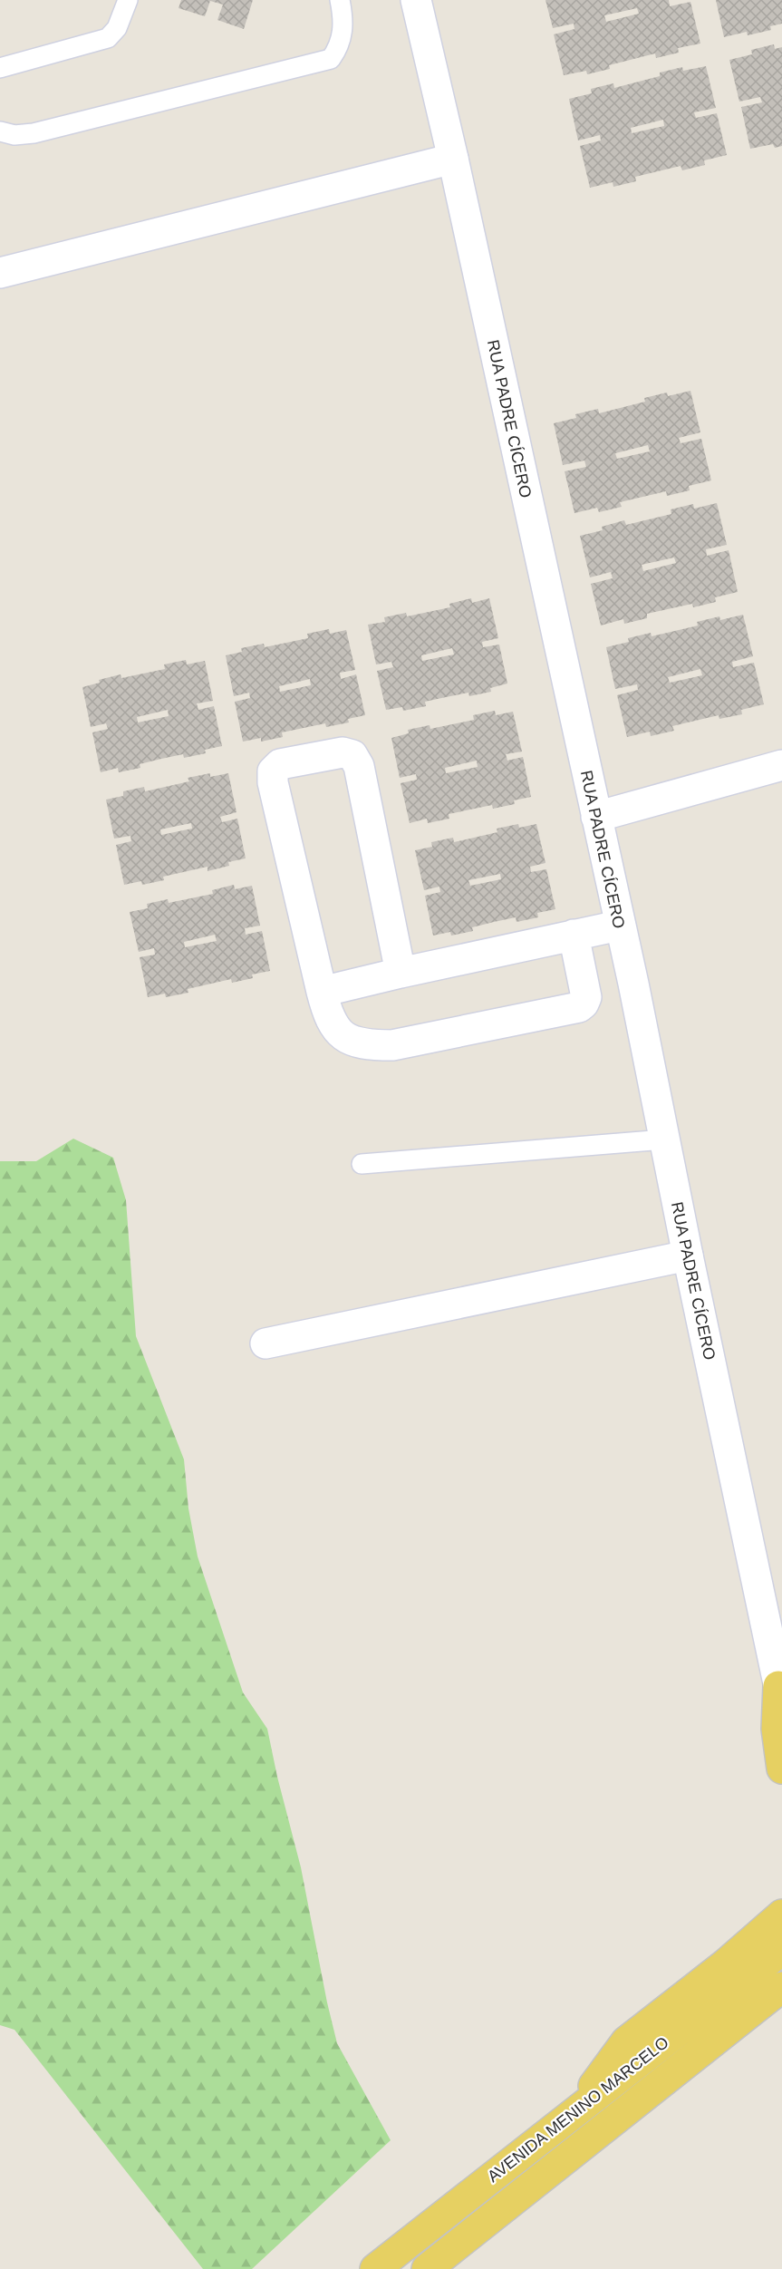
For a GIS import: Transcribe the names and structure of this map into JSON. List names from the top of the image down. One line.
{"streets":{"main road":["AVENIDA MENINO MARCELO"],"street":["RUA PADRE CÍCERO"]}}
